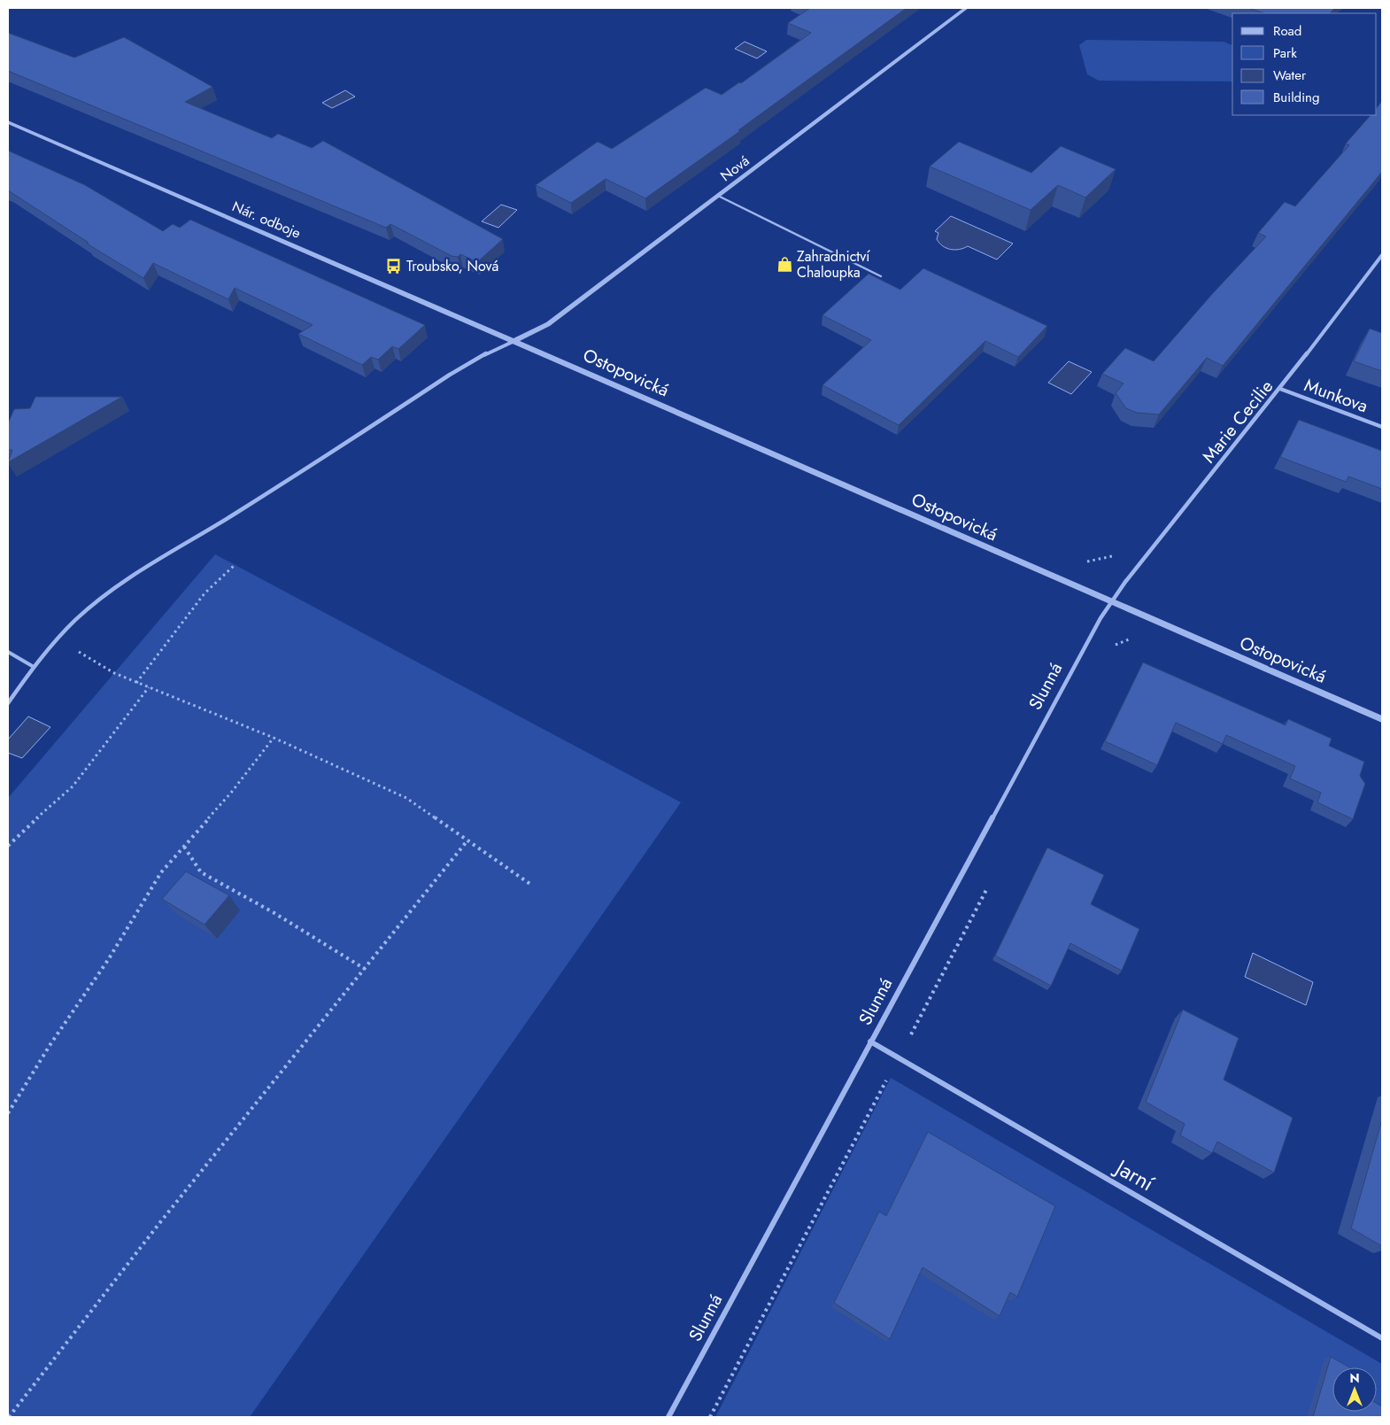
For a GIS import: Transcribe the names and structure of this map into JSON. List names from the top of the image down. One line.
{"streets":{"street":["Nová","Nár. odboje","Ostopovická","Munkova","Marie Cecilie","Slunná","Jarní"]},"crossings":[["Nová","Nár. odboje"],["Nová","Ostopovická"],["Nár. odboje","Ostopovická"],["Ostopovická","Marie Cecilie"],["Ostopovická","Slunná"],["Munkova","Marie Cecilie"],["Marie Cecilie","Slunná"],["Slunná","Jarní"]],"places":{"shop":["Zahradnictví Chaloupka"],"bus stop":["Troubsko, Nová"]},"legend":["Road","Park","Water","Building"],"north":"top"}
